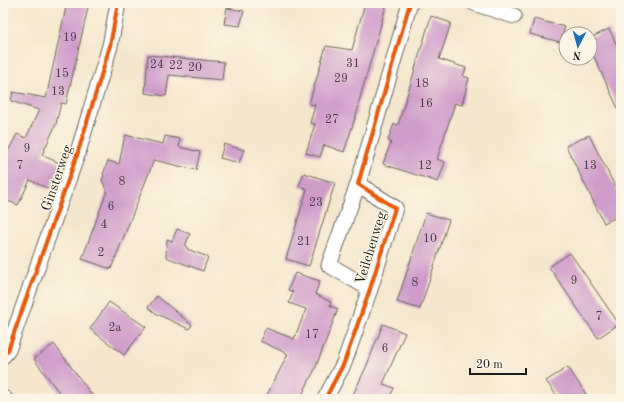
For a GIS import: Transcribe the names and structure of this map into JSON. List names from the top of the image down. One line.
{"streets":{"street":["Ginsterweg","Veilchenweg"]},"house_numbers":["19","31","24","22","20","15","29","18","13","16","27","9","7","12","13","8","23","6","4","10","21","2","9","8","7","2a","17","6"],"scale_bar":"20 m","north":"bottom"}
